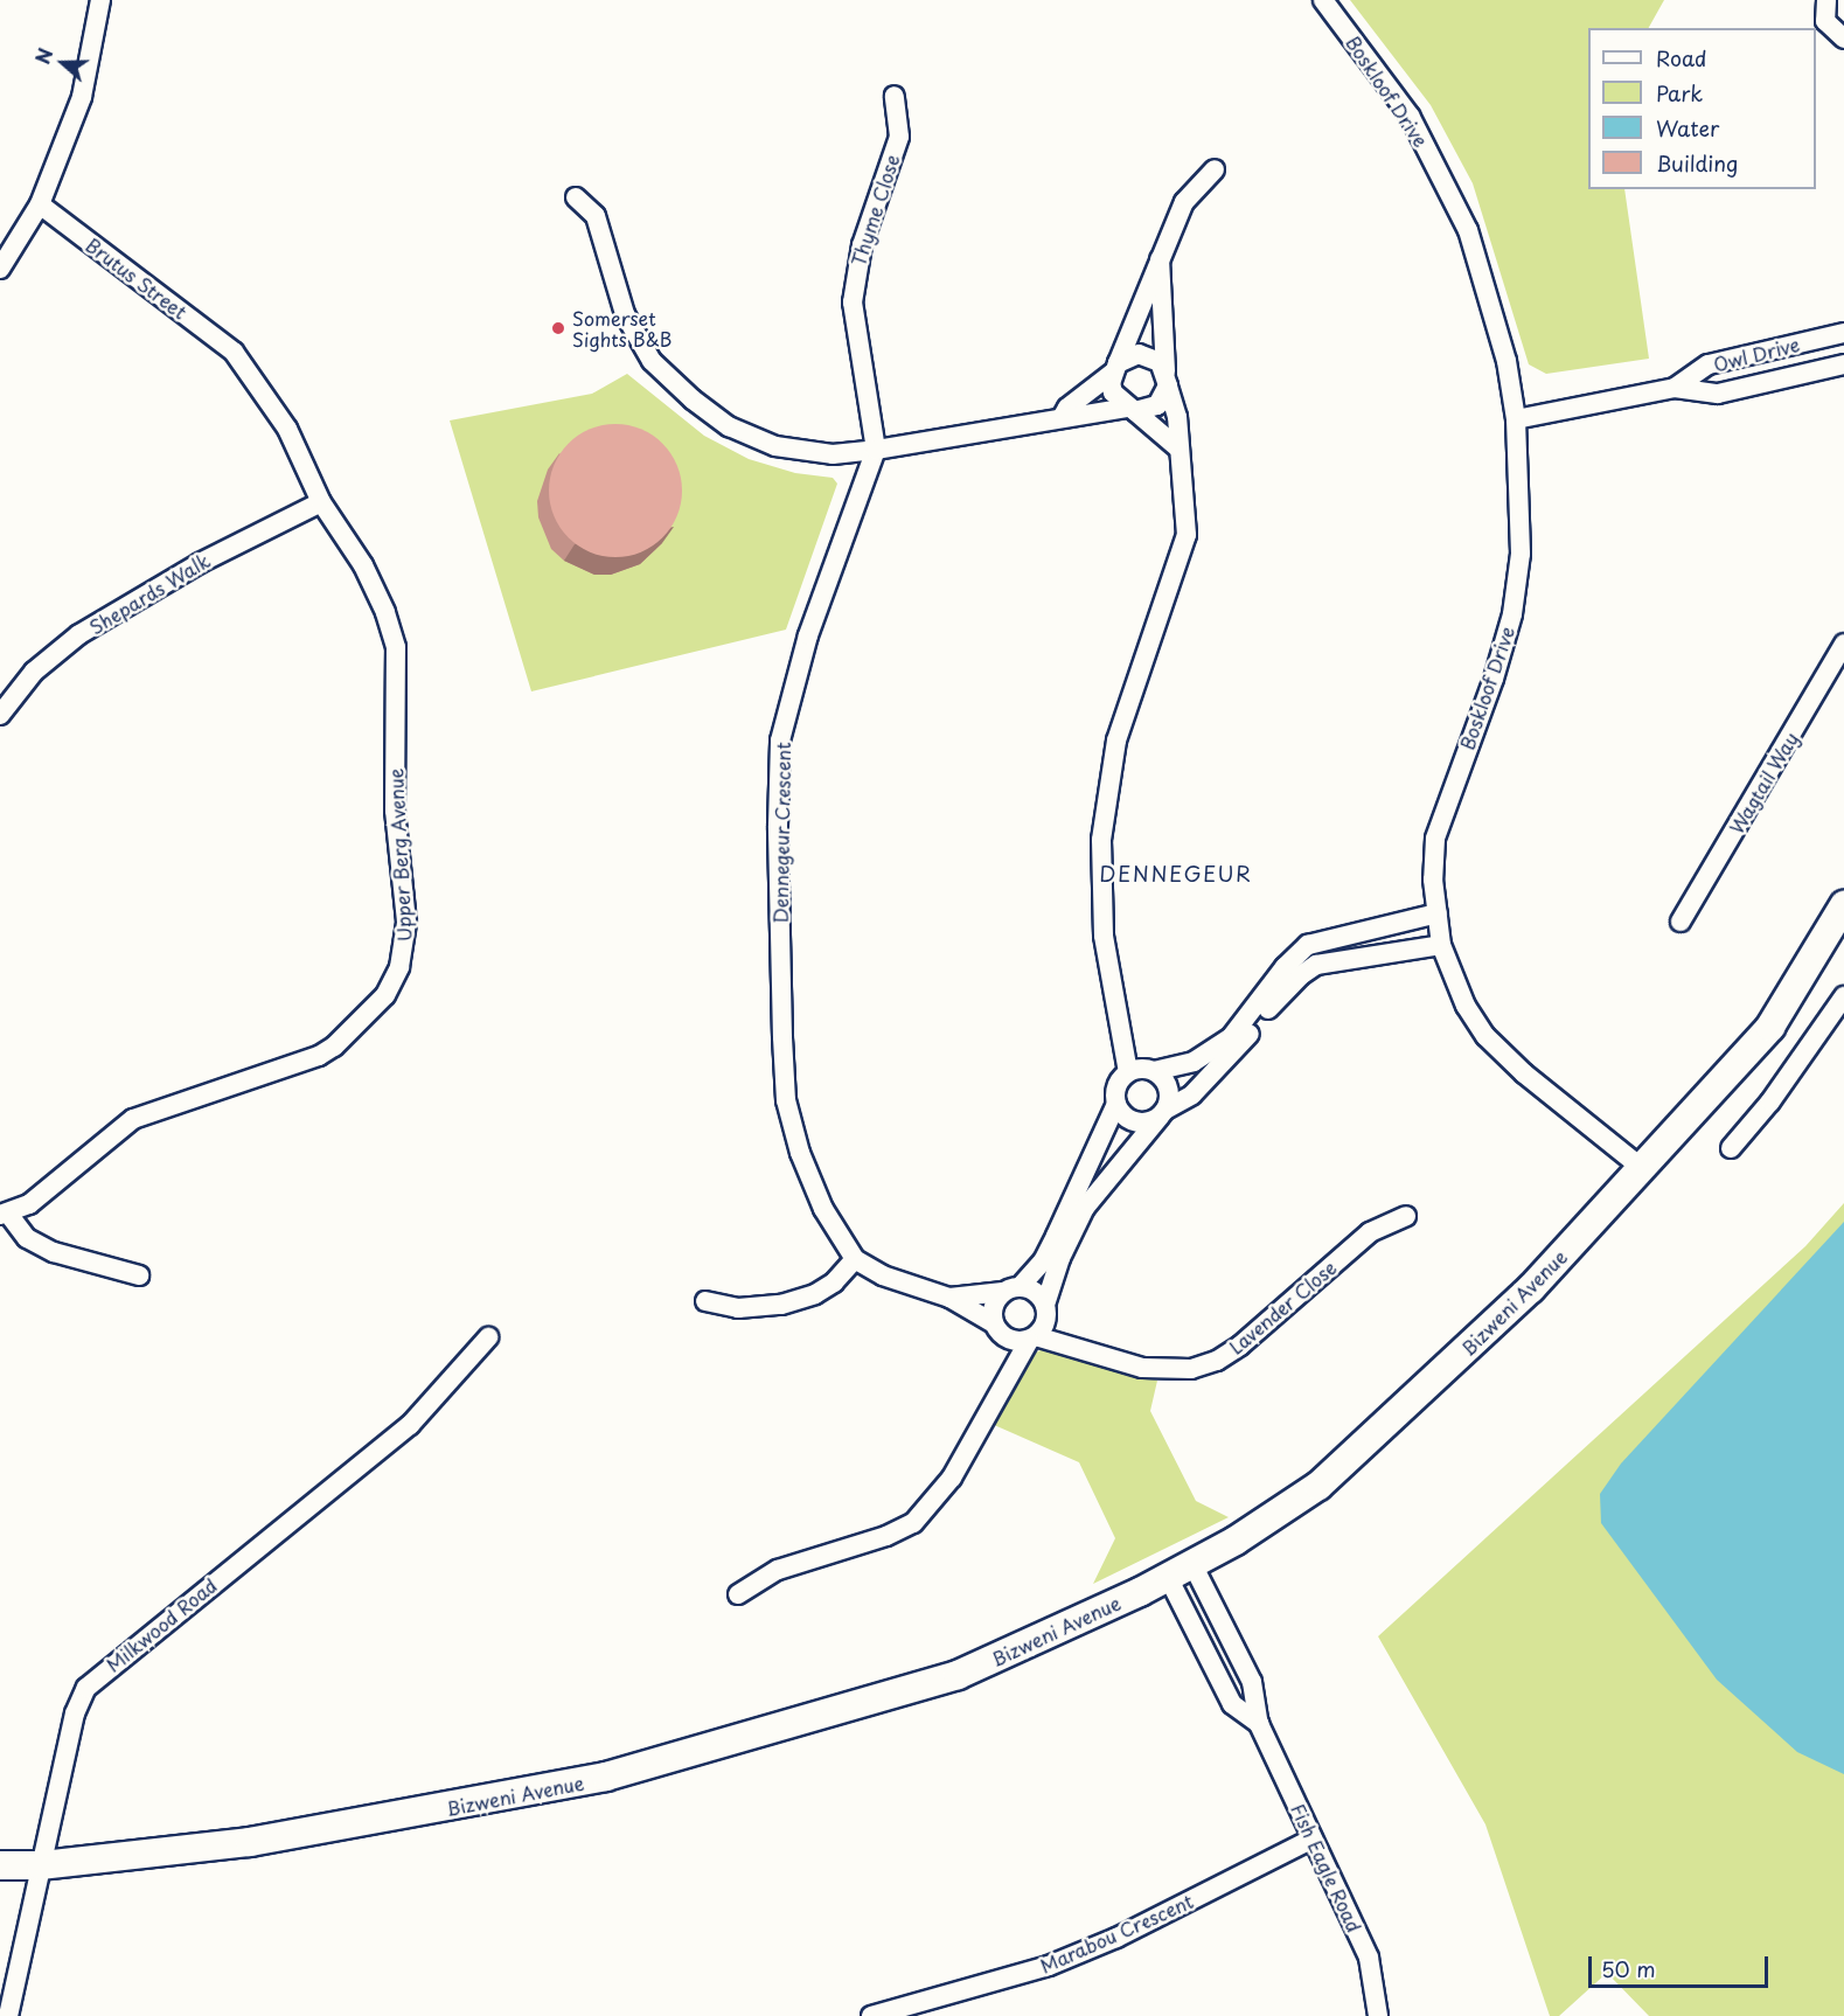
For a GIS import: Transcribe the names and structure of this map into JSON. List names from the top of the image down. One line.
{"streets":{"street":["Boskloof Drive","Thyme Close","Brutus Street","Owl Drive","Shepards Walk","Wagtail Way","Dennegeur Crescent","Upper Berg Avenue","Bizweni Avenue","Lavender Close","Milkwood Road","Fish Eagle Road","Marabou Crescent"]},"crossings":[["Boskloof Drive","Owl Drive"],["Boskloof Drive","Bizweni Avenue"],["Thyme Close","Dennegeur Crescent"],["Brutus Street","Upper Berg Avenue"],["Shepards Walk","Upper Berg Avenue"],["Dennegeur Crescent","Lavender Close"],["Bizweni Avenue","Milkwood Road"],["Bizweni Avenue","Fish Eagle Road"],["Fish Eagle Road","Marabou Crescent"]],"districts":["DENNEGEUR"],"places":["Somerset Sights B&B"],"legend":["Road","Park","Water","Building"],"scale_bar":"50 m","north":"left"}
